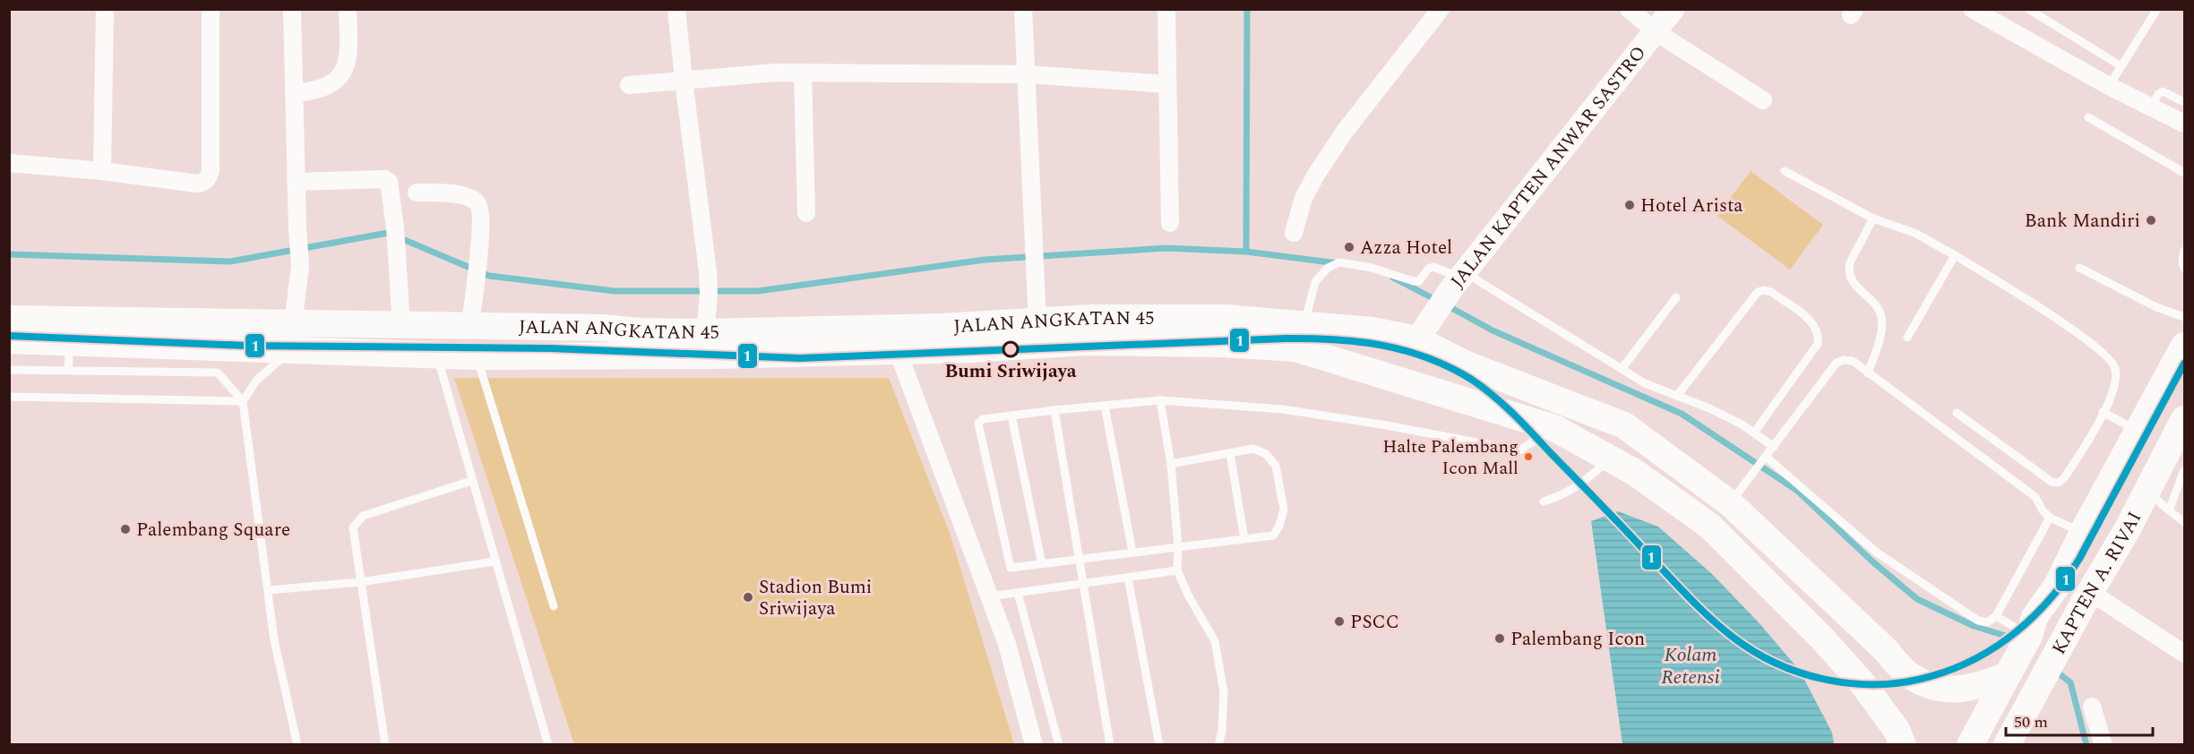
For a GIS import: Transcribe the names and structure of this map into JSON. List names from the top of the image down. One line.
{"streets":{"main road":["JALAN ANGKATAN 45","KAPTEN A. RIVAI"],"street":["JALAN KAPTEN ANWAR SASTRO"]},"crossings":[["JALAN KAPTEN ANWAR SASTRO","JALAN ANGKATAN 45"]],"water":["Kolam Retensi"],"places":["Hotel Arista","Bank Mandiri","Azza Hotel","Bumi Sriwijaya","Halte Palembang Icon Mall","Palembang Square","Stadion Bumi Sriwijaya","PSCC","Palembang Icon"],"lines":["transit line 1"],"scale_bar":"50 m"}
